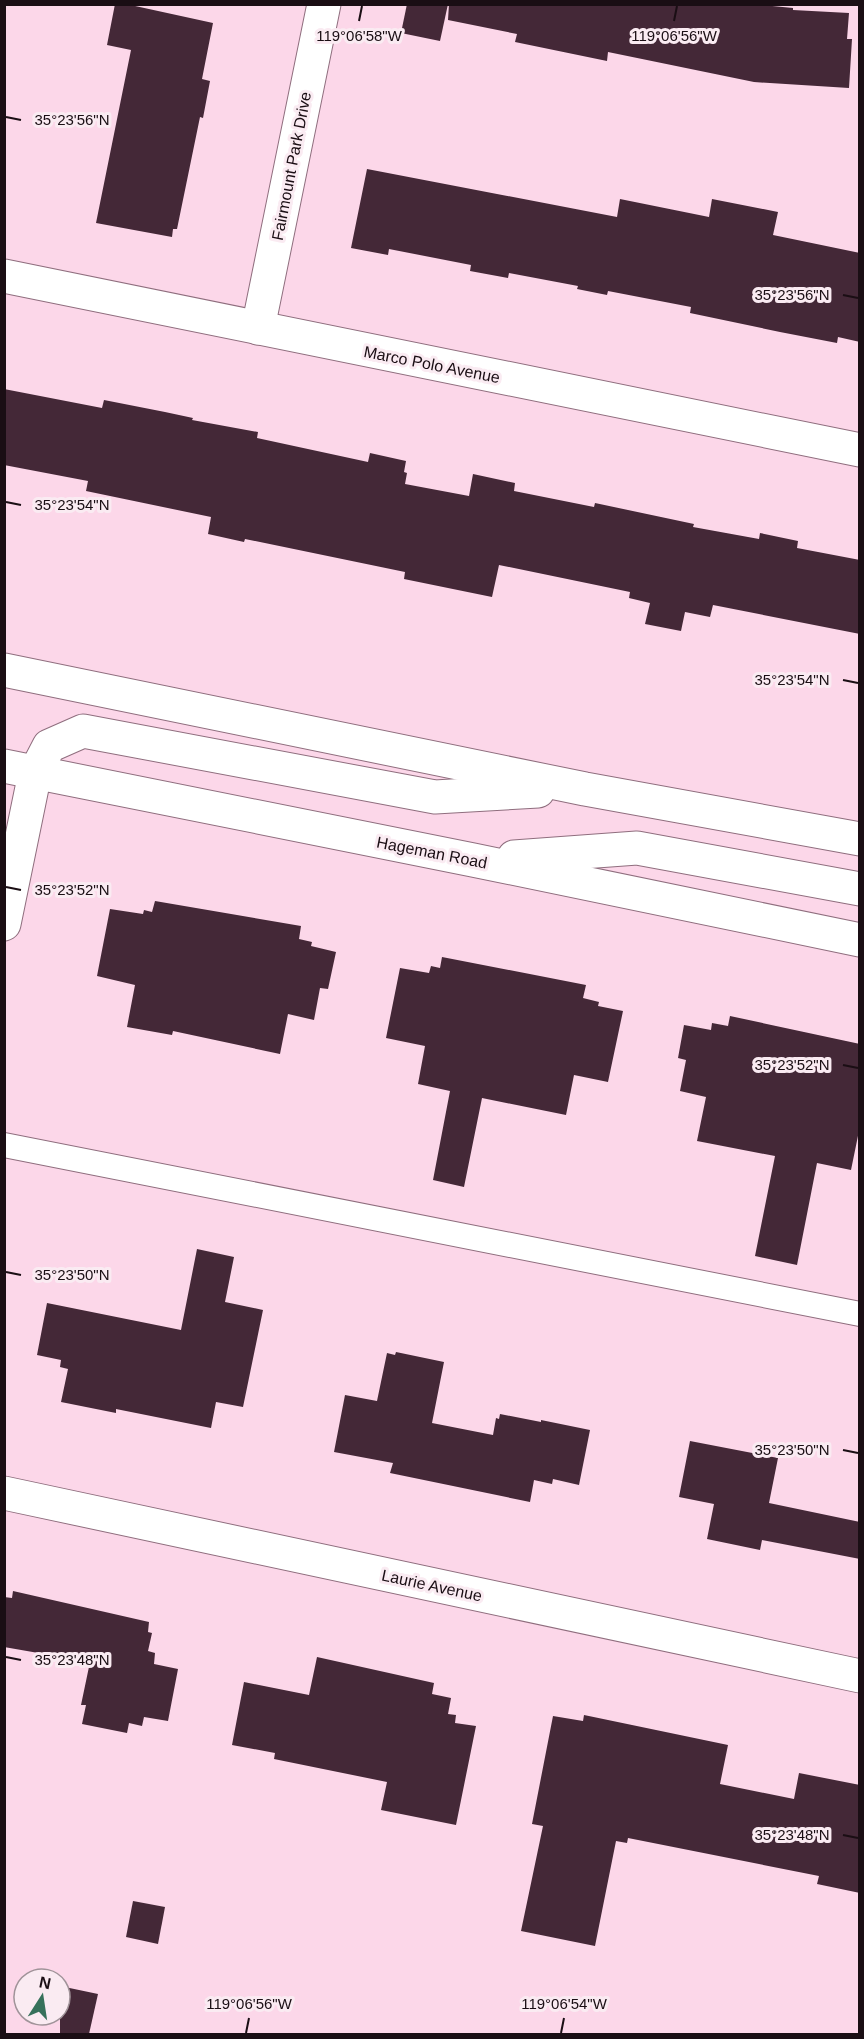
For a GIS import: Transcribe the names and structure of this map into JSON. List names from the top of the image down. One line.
{"streets":{"main road":["Fairmount Park Drive","Marco Polo Avenue","Hageman Road","Laurie Avenue"]},"crossings":[["Fairmount Park Drive","Marco Polo Avenue"]],"north":"top","coordinates":["119°06'58\"W","119°06'56\"W","35°23'56\"N","35°23'54\"N","35°23'52\"N","35°23'50\"N","35°23'48\"N","119°06'54\"W"]}
